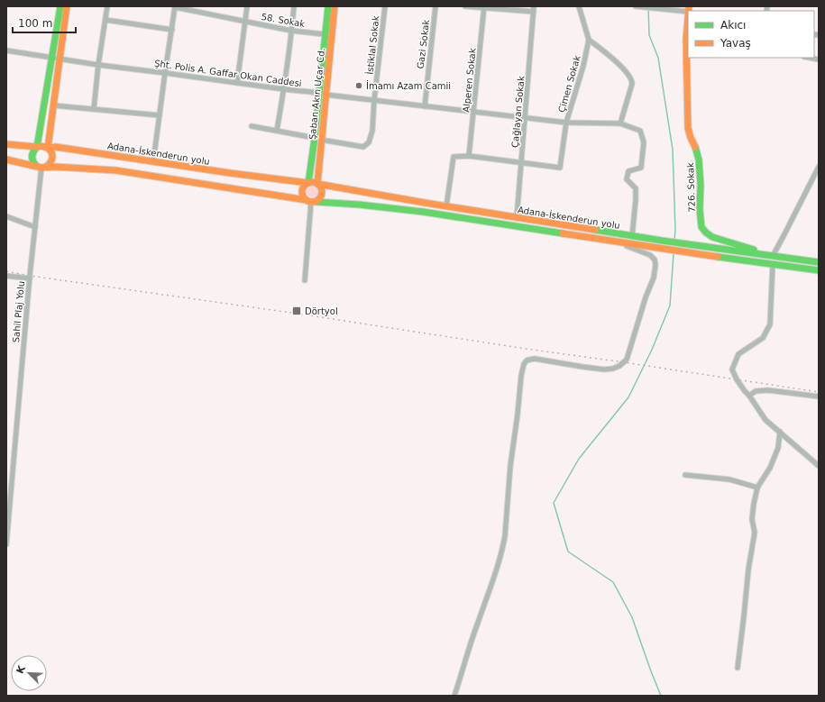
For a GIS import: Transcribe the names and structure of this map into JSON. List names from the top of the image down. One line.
{"streets":{"main road":["Şaban Akın Uçar Cd.","Adana-İskenderun yolu","726. Sokak"],"street":["58. Sokak","Gazi Sokak","İstiklal Sokak","Şht. Polis A. Gaffar Okan Caddesi","Alperen Sokak","Çimen Sokak","Çağlayan Sokak","Sahil Plaj Yolu"]},"crossings":[["Gazi Sokak","Şht. Polis A. Gaffar Okan Caddesi"],["İstiklal Sokak","Şht. Polis A. Gaffar Okan Caddesi"],["İstiklal Sokak","Şaban Akın Uçar Cd."],["Şht. Polis A. Gaffar Okan Caddesi","Alperen Sokak"],["Şht. Polis A. Gaffar Okan Caddesi","Çimen Sokak"],["Şht. Polis A. Gaffar Okan Caddesi","Şaban Akın Uçar Cd."],["Şht. Polis A. Gaffar Okan Caddesi","Çağlayan Sokak"],["Şht. Polis A. Gaffar Okan Caddesi","Adana-İskenderun yolu"],["Çimen Sokak","Çağlayan Sokak"],["Şaban Akın Uçar Cd.","Adana-İskenderun yolu"],["Çağlayan Sokak","Adana-İskenderun yolu"],["Adana-İskenderun yolu","726. Sokak"],["Adana-İskenderun yolu","Sahil Plaj Yolu"]],"places":{"other":["İmamı Azam Camii"],"transit":["Dörtyol"]},"legend":["Akıcı","Yavaş"],"scale_bar":"100 m","north":"top left"}
